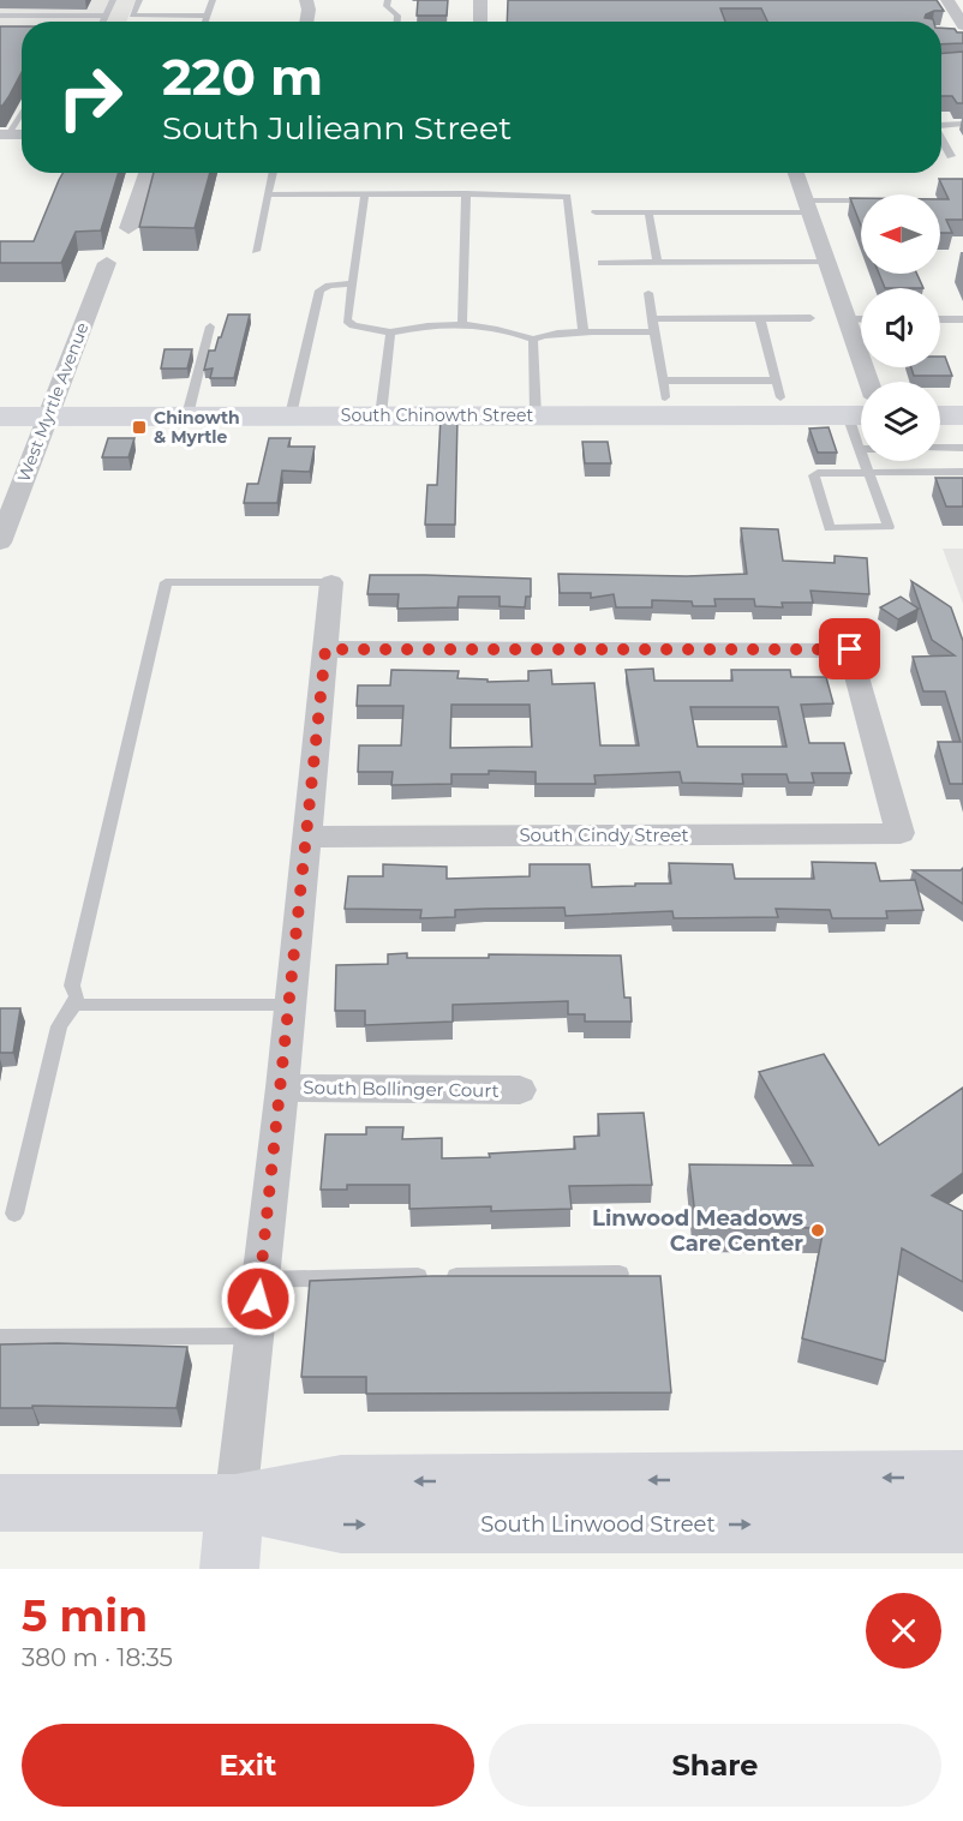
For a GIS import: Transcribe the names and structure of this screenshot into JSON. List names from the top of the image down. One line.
{"streets":{"street":["West Myrtle Avenue","South Chinowth Street","South Cindy Street","South Bollinger Court","South Linwood Street"]},"crossings":[["West Myrtle Avenue","South Chinowth Street"]],"places":{"transit":["Chinowth & Myrtle"],"other":["Linwood Meadows Care Center"]},"north":"left","page":{"turn":["220 m","South Julieann Street"],"heading":["5 min","380 m · 18:35"],"buttons":["Exit","Share"]}}
